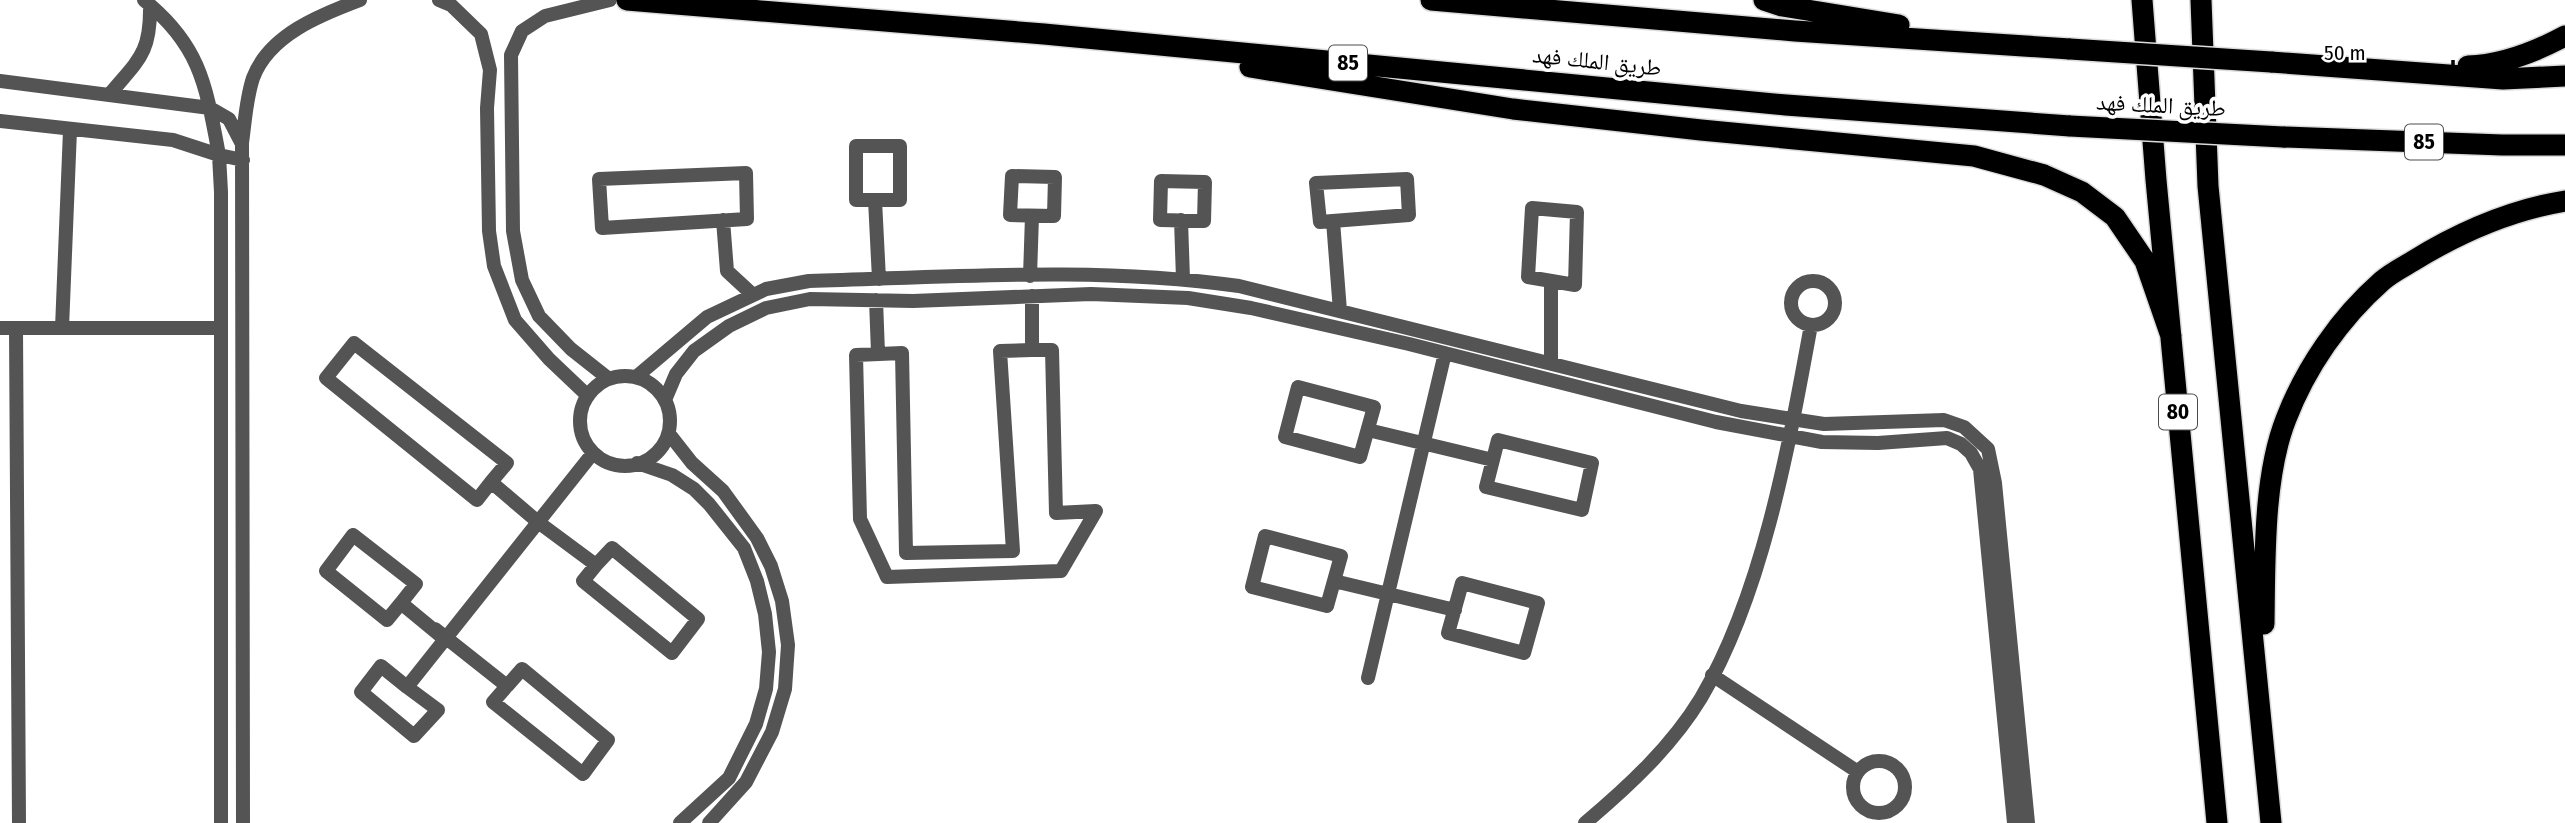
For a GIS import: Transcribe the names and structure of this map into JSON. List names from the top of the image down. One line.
{"streets":{"highway":["طريق الملك فهد","85","80"]},"scale_bar":"50 m"}
